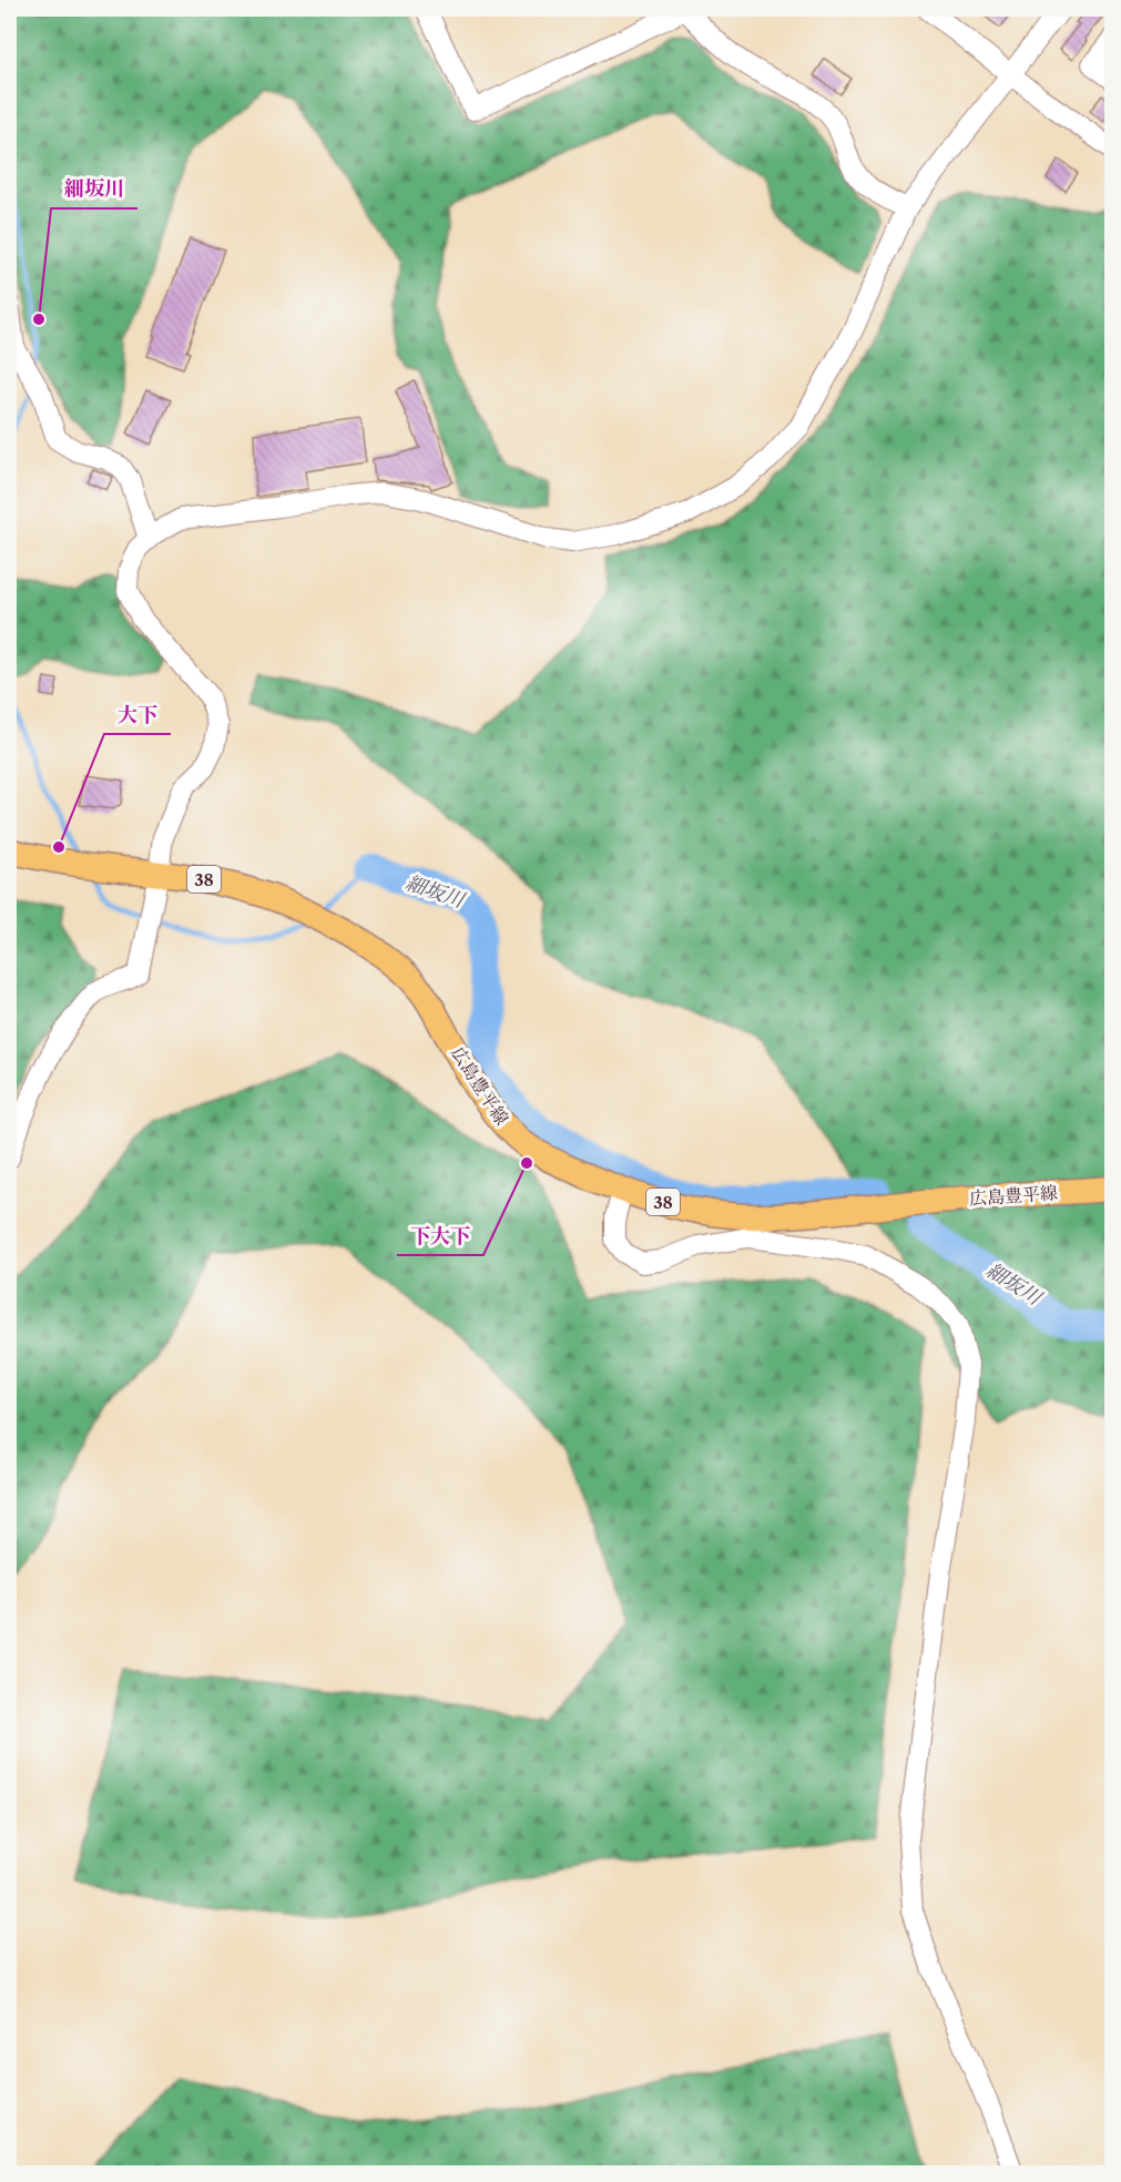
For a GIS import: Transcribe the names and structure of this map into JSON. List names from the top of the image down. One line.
{"streets":{"main road":["38","広島豊平線"]},"water":["細坂川"],"places":["細坂川","大下","下大下"]}
